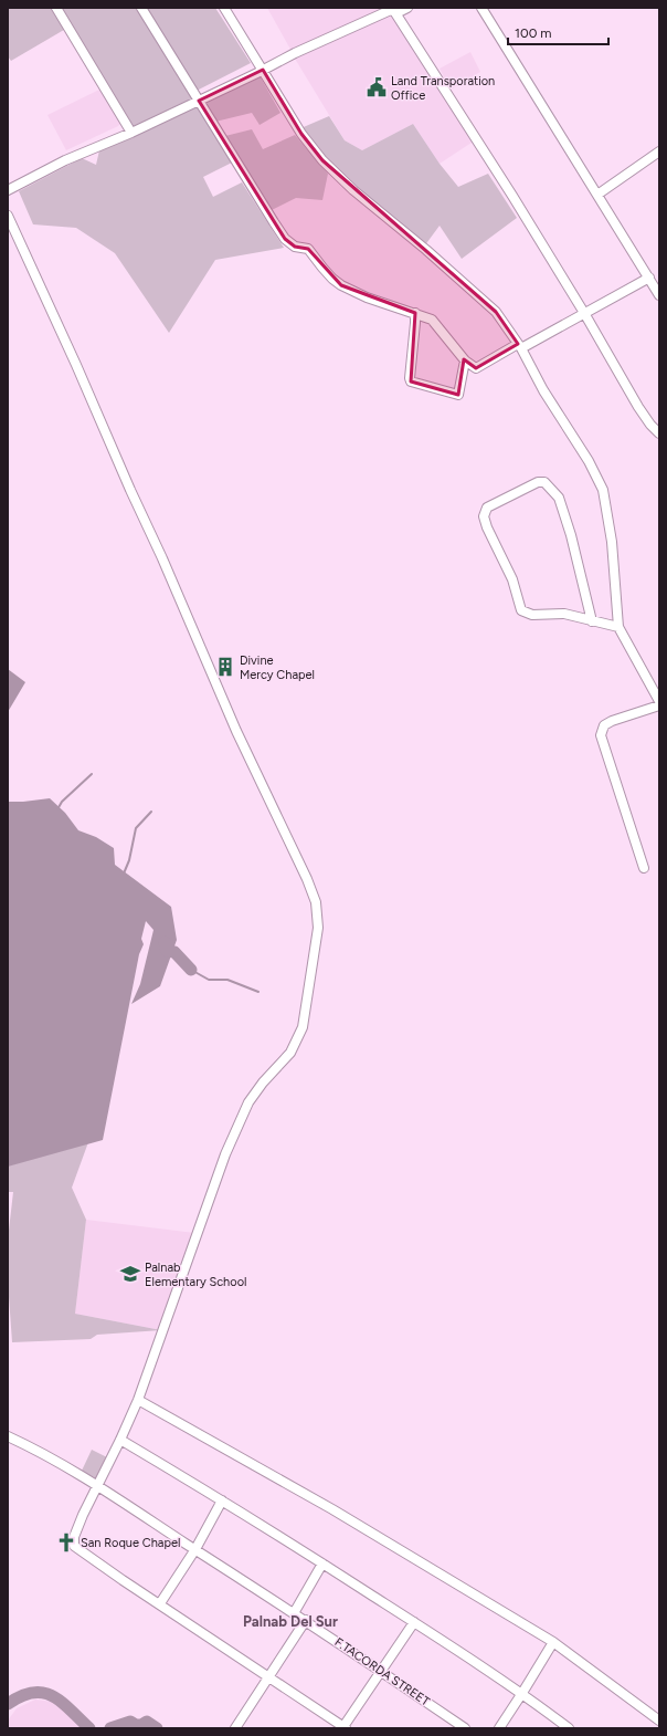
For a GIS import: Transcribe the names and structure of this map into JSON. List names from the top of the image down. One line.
{"streets":{"street":["F.TACORDA STREET"]},"districts":["Palnab Del Sur"],"places":{"public building":["Land Transporation Office"],"building":["Divine Mercy Chapel"],"school or university":["Palnab Elementary School"],"church":["San Roque Chapel"]},"scale_bar":"100 m"}
